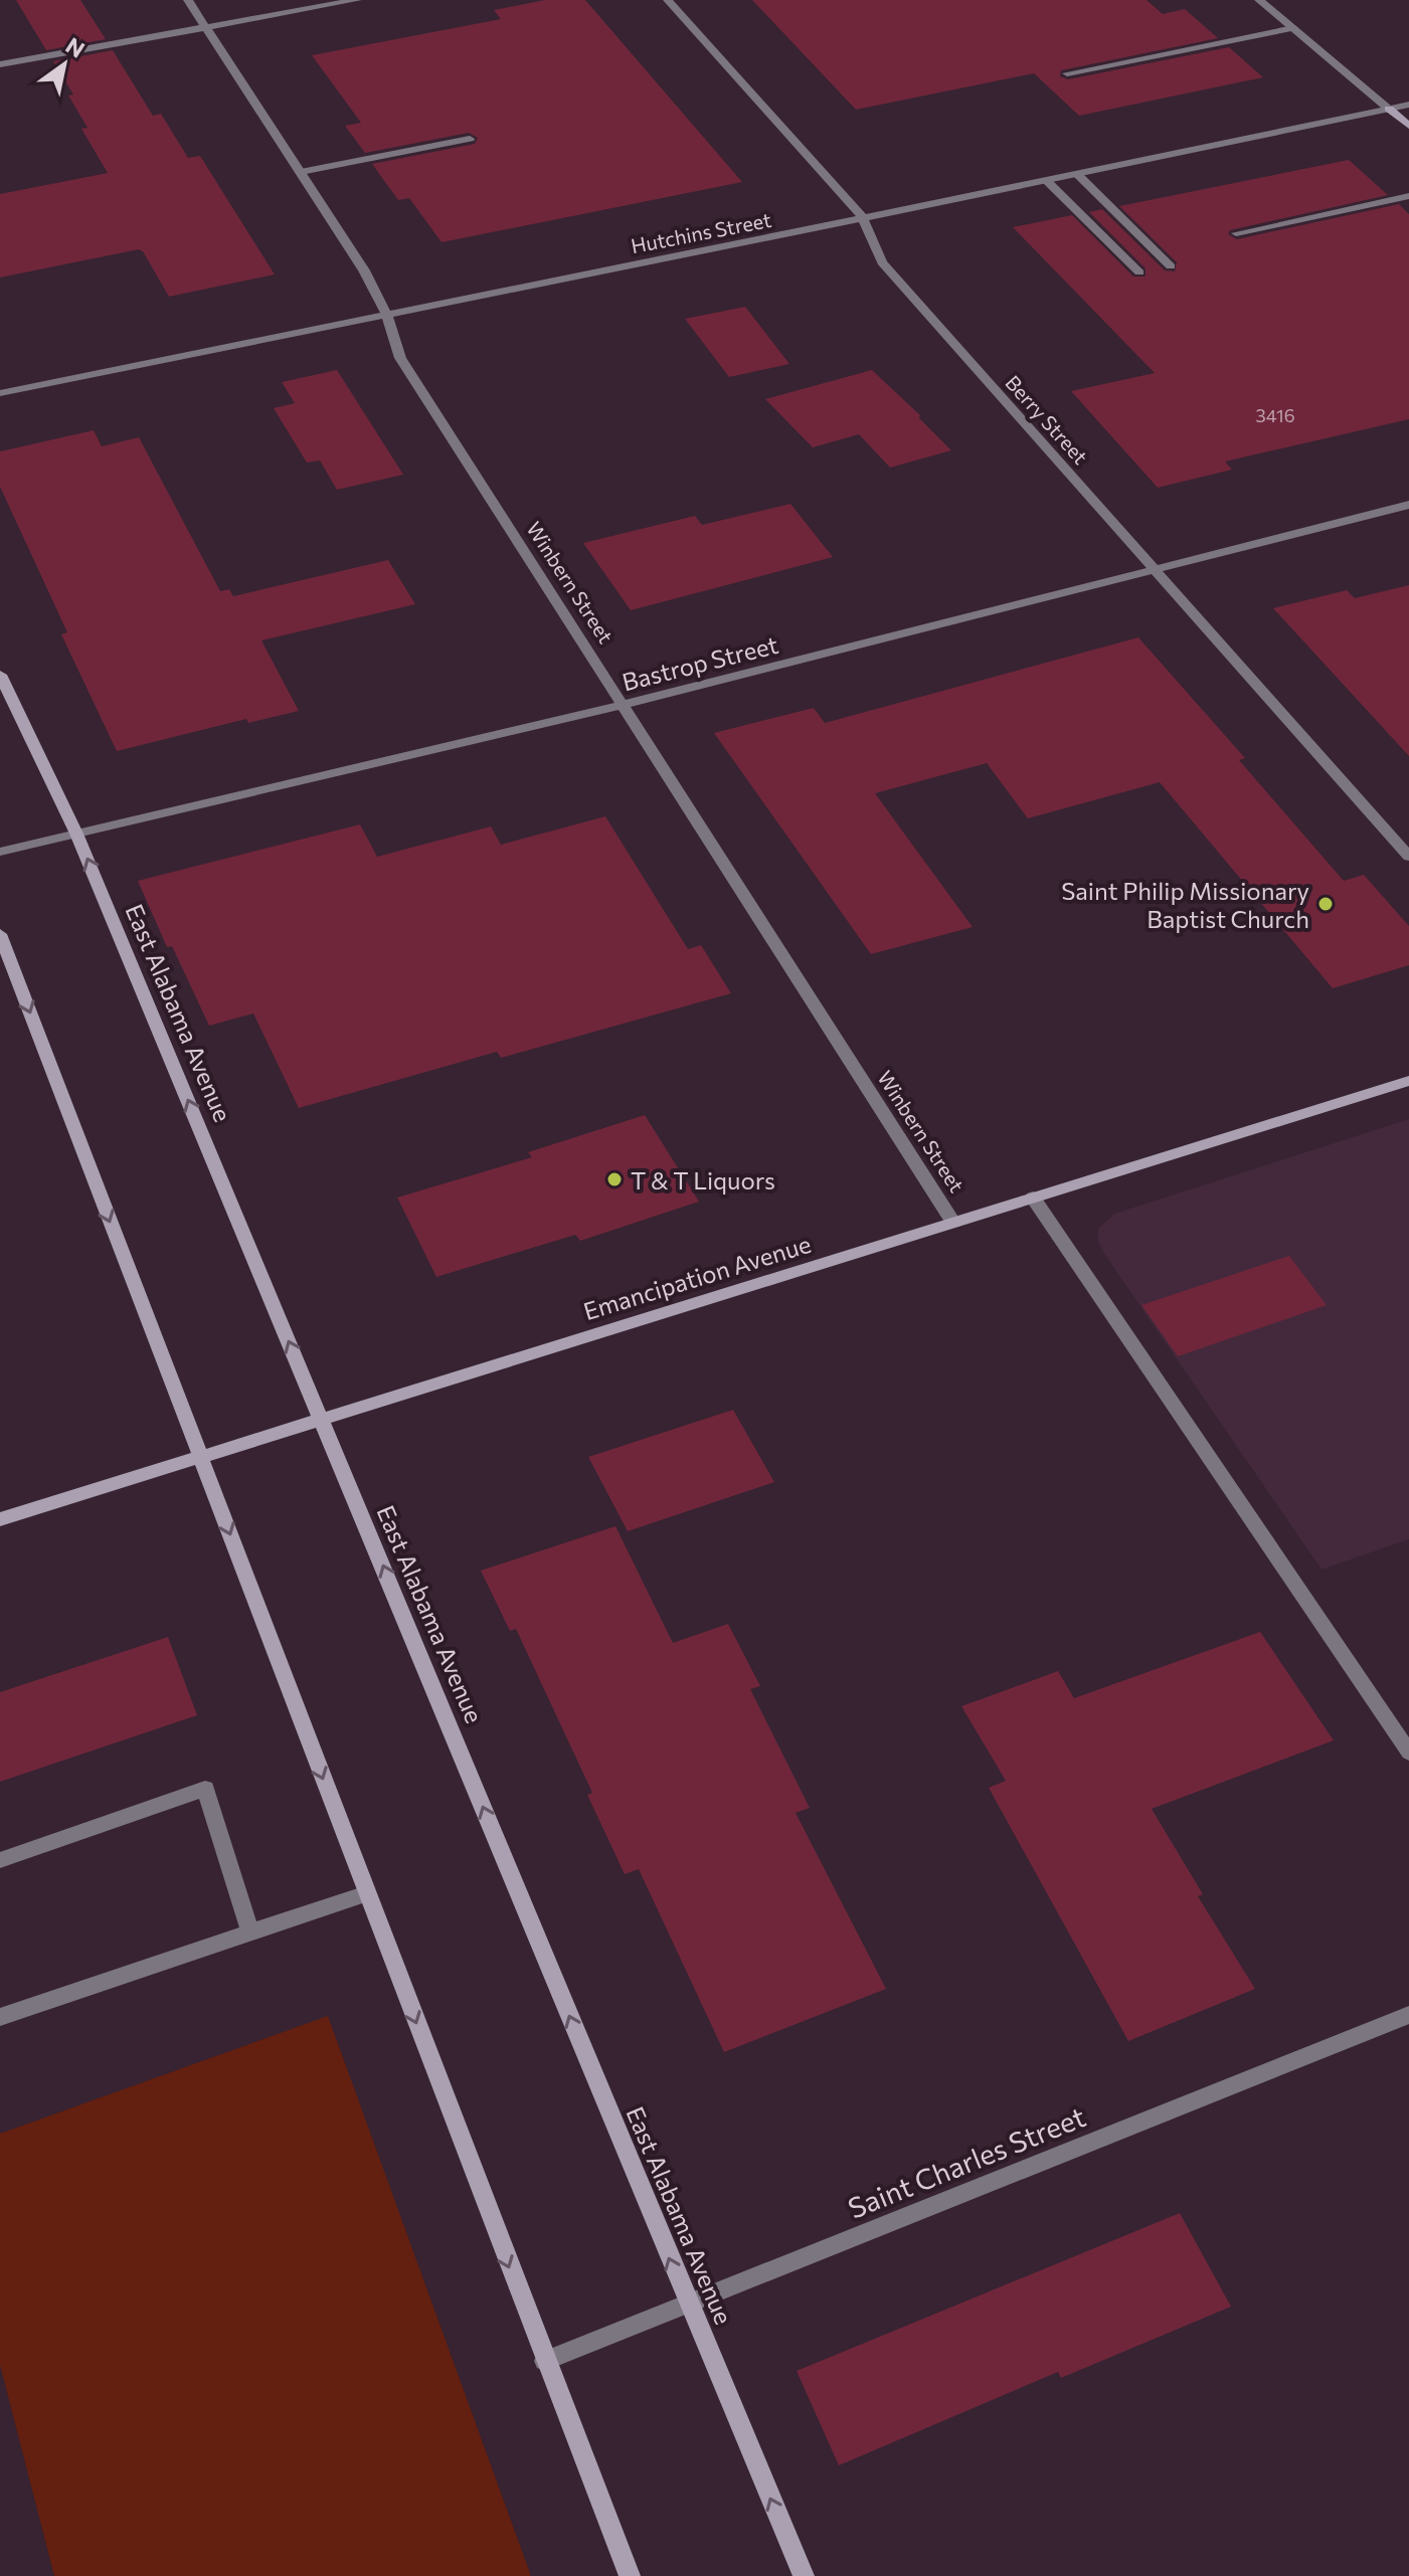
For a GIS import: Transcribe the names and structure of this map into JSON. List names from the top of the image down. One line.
{"streets":{"street":["Hutchins Street","Berry Street","Winbern Street","Bastrop Street","East Alabama Avenue","Emancipation Avenue","Saint Charles Street"]},"crossings":[["Hutchins Street","Berry Street"],["Hutchins Street","Winbern Street"],["Berry Street","Bastrop Street"],["Winbern Street","Bastrop Street"],["Winbern Street","Emancipation Avenue"],["Bastrop Street","East Alabama Avenue"],["East Alabama Avenue","Emancipation Avenue"],["East Alabama Avenue","Saint Charles Street"]],"places":["Saint Philip Missionary Baptist Church","T & T Liquors"],"house_numbers":["3416"],"north":"top right"}
